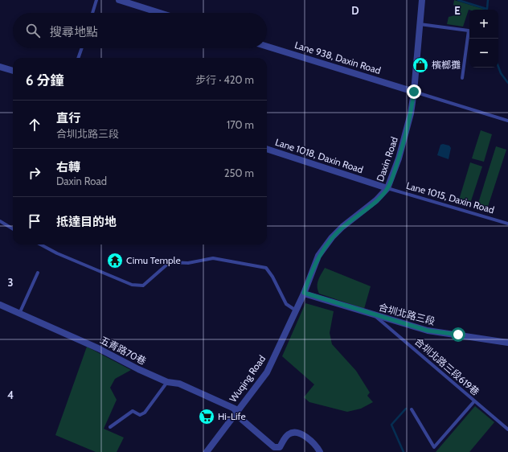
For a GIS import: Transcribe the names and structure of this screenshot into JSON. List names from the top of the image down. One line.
{"streets":{"street":["Lane 938, Daxin Road","Lane 1018, Daxin Road","Daxin Road","合圳北路三段","五青路70巷","Wuqing Road"],"lane":["Lane 1015, Daxin Road","合圳北路三段619巷"]},"crossings":[["Lane 938, Daxin Road","Daxin Road"],["Lane 1018, Daxin Road","Daxin Road"],["Lane 1018, Daxin Road","Lane 1015, Daxin Road"],["Daxin Road","Lane 1015, Daxin Road"],["Daxin Road","合圳北路三段"],["Daxin Road","Wuqing Road"],["合圳北路三段","合圳北路三段619巷"],["合圳北路三段","Wuqing Road"],["五青路70巷","Wuqing Road"]],"places":{"shop":["檳榔攤"],"temple":["Cimu Temple"],"supermarket":["Hi-Life"]},"page":{"map_buttons":["+","−"],"search":"搜尋地點","heading":["6 分鐘","步行 · 420 m"],"list":[["直行","合圳北路三段","170 m"],["右轉","Daxin Road","250 m"],"抵達目的地"]},"grid":{"columns":["D","E"],"rows":["3","4"]}}
